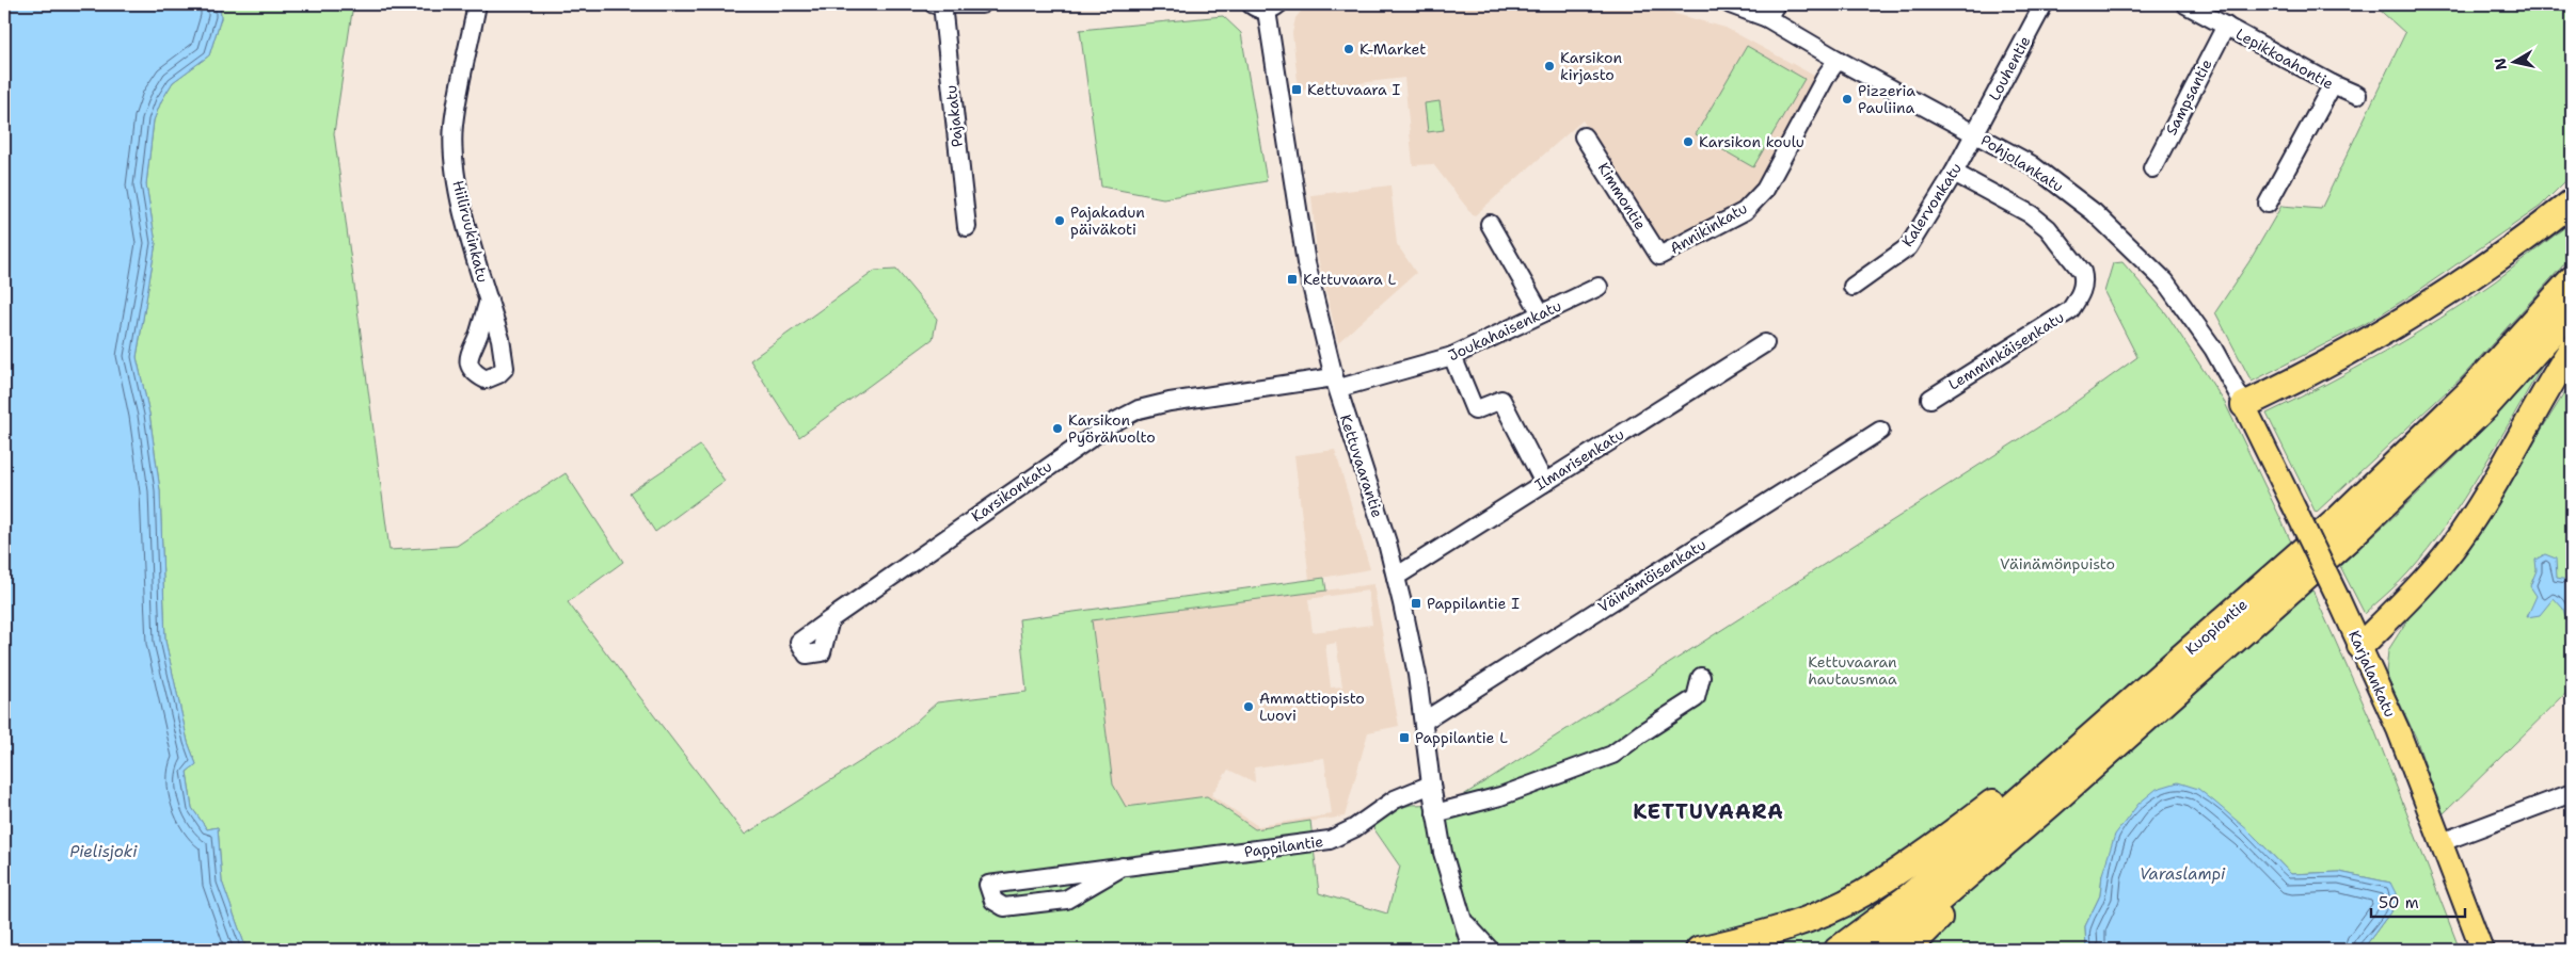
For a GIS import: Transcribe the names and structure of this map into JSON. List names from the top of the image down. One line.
{"streets":{"highway":["Kuopiontie"],"main road":["Karjalankatu"],"street":["Lepikkoahontie","Louhentie","Sampsantie","Pajakatu","Pohjolankatu","Kimmontie","Kalervonkatu","Annikinkatu","Hiiliruukinkatu","Joukahaisenkatu","Lemminkäisenkatu","Ilmarisenkatu","Kettuvaarantie","Karsikonkatu","Väinämöisenkatu","Pappilantie"]},"crossings":[["Lepikkoahontie","Sampsantie"],["Louhentie","Pohjolankatu"],["Louhentie","Kalervonkatu"],["Pohjolankatu","Kalervonkatu"],["Pohjolankatu","Annikinkatu"],["Pohjolankatu","Karjalankatu"],["Kimmontie","Annikinkatu"],["Kalervonkatu","Lemminkäisenkatu"],["Joukahaisenkatu","Kettuvaarantie"],["Joukahaisenkatu","Karsikonkatu"],["Ilmarisenkatu","Kettuvaarantie"],["Kettuvaarantie","Karsikonkatu"],["Kettuvaarantie","Väinämöisenkatu"],["Kettuvaarantie","Pappilantie"]],"districts":["KETTUVAARA"],"water":["Pielisjoki","Varaslampi"],"parks":["Väinämönpuisto","Kettuvaaran hautausmaa"],"places":{"other":["K-Market","Karsikon kirjasto","Pizzeria Pauliina","Karsikon koulu","Pajakadun päiväkoti","Karsikon Pyörähuolto","Ammattiopisto Luovi"],"transit":["Kettuvaara I","Kettuvaara L","Pappilantie I","Pappilantie L"]},"scale_bar":"50 m","north":"left"}
